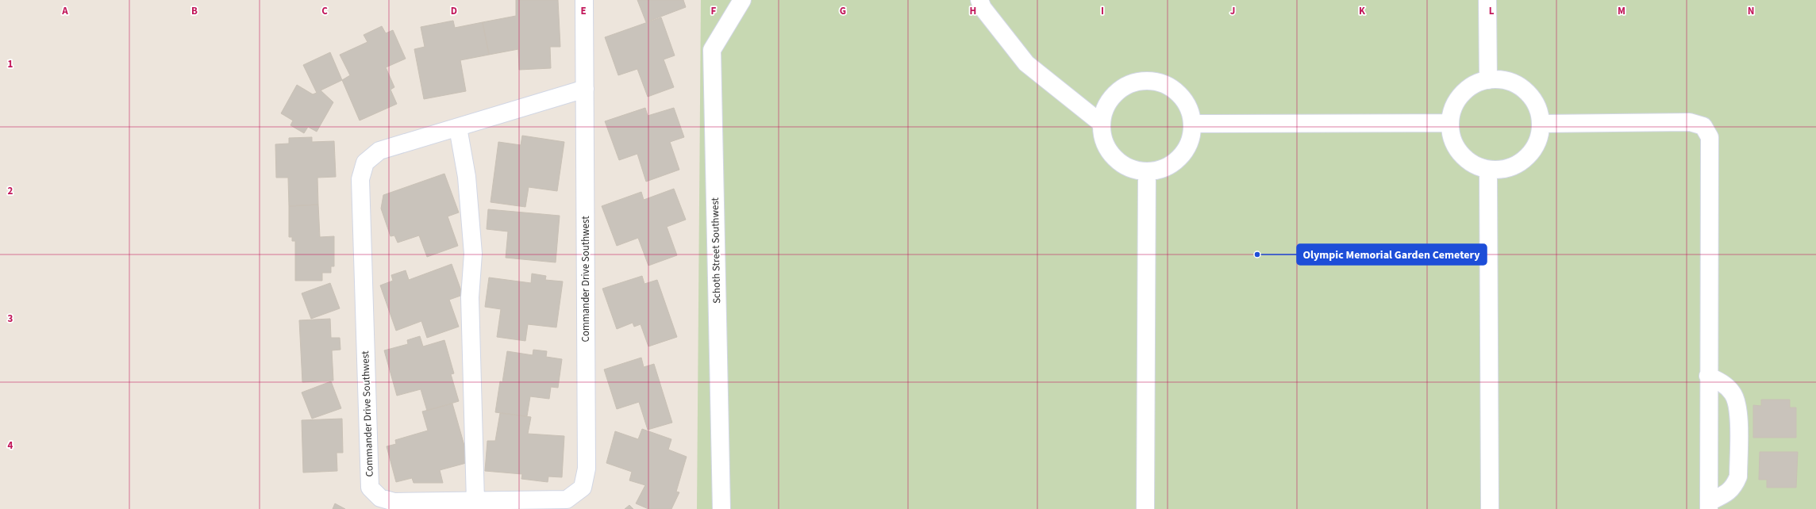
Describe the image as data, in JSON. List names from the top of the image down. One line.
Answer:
{"streets":{"street":["Schoth Street Southwest","Commander Drive Southwest"]},"places":["Olympic Memorial Garden Cemetery"],"grid":{"columns":["A","B","C","D","E","F","G","H","I","J","K","L","M","N"],"rows":["1","2","3","4"]}}
